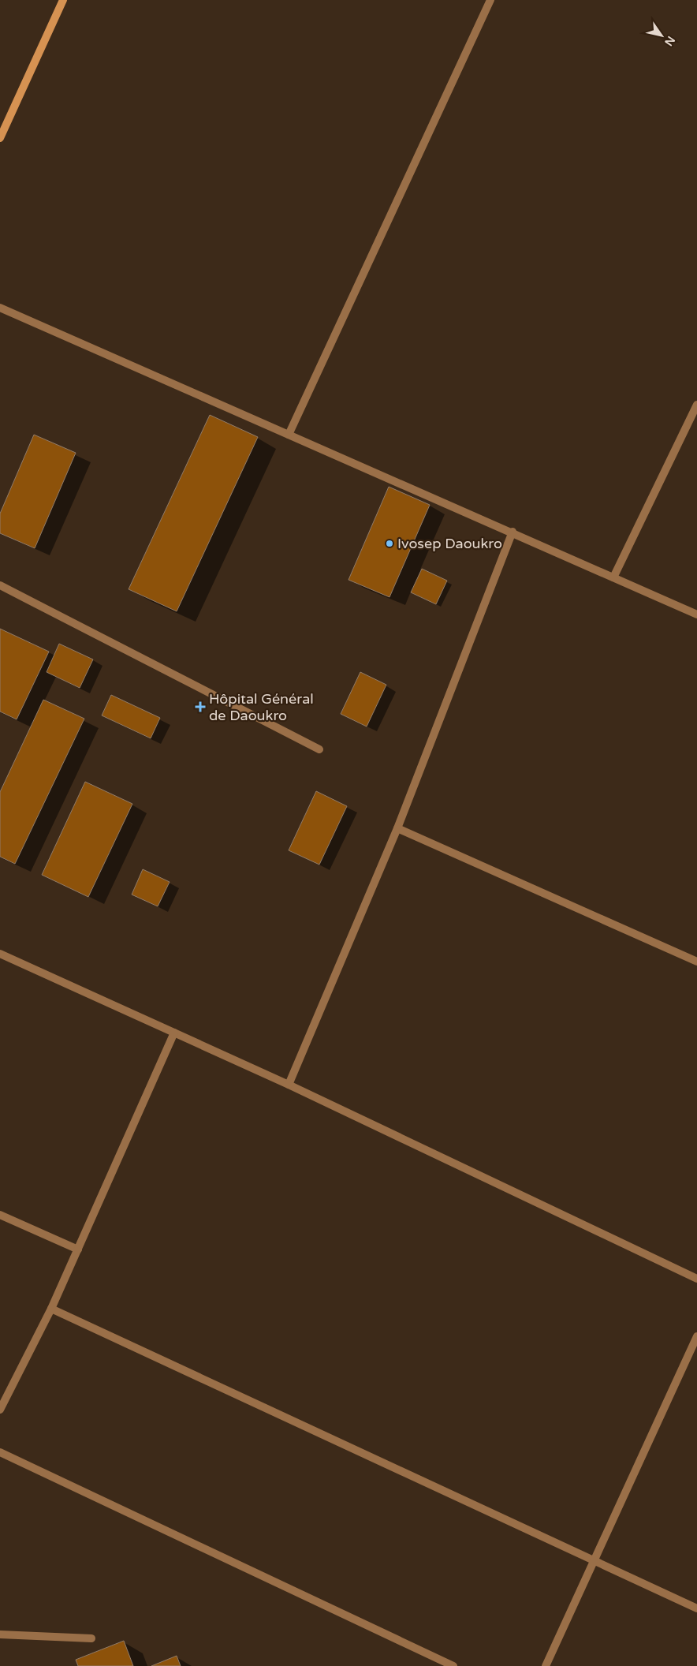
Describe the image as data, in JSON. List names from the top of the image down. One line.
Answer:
{"places":{"other":["Ivosep Daoukro"],"health":["Hôpital Général de Daoukro"]},"north":"bottom right"}
